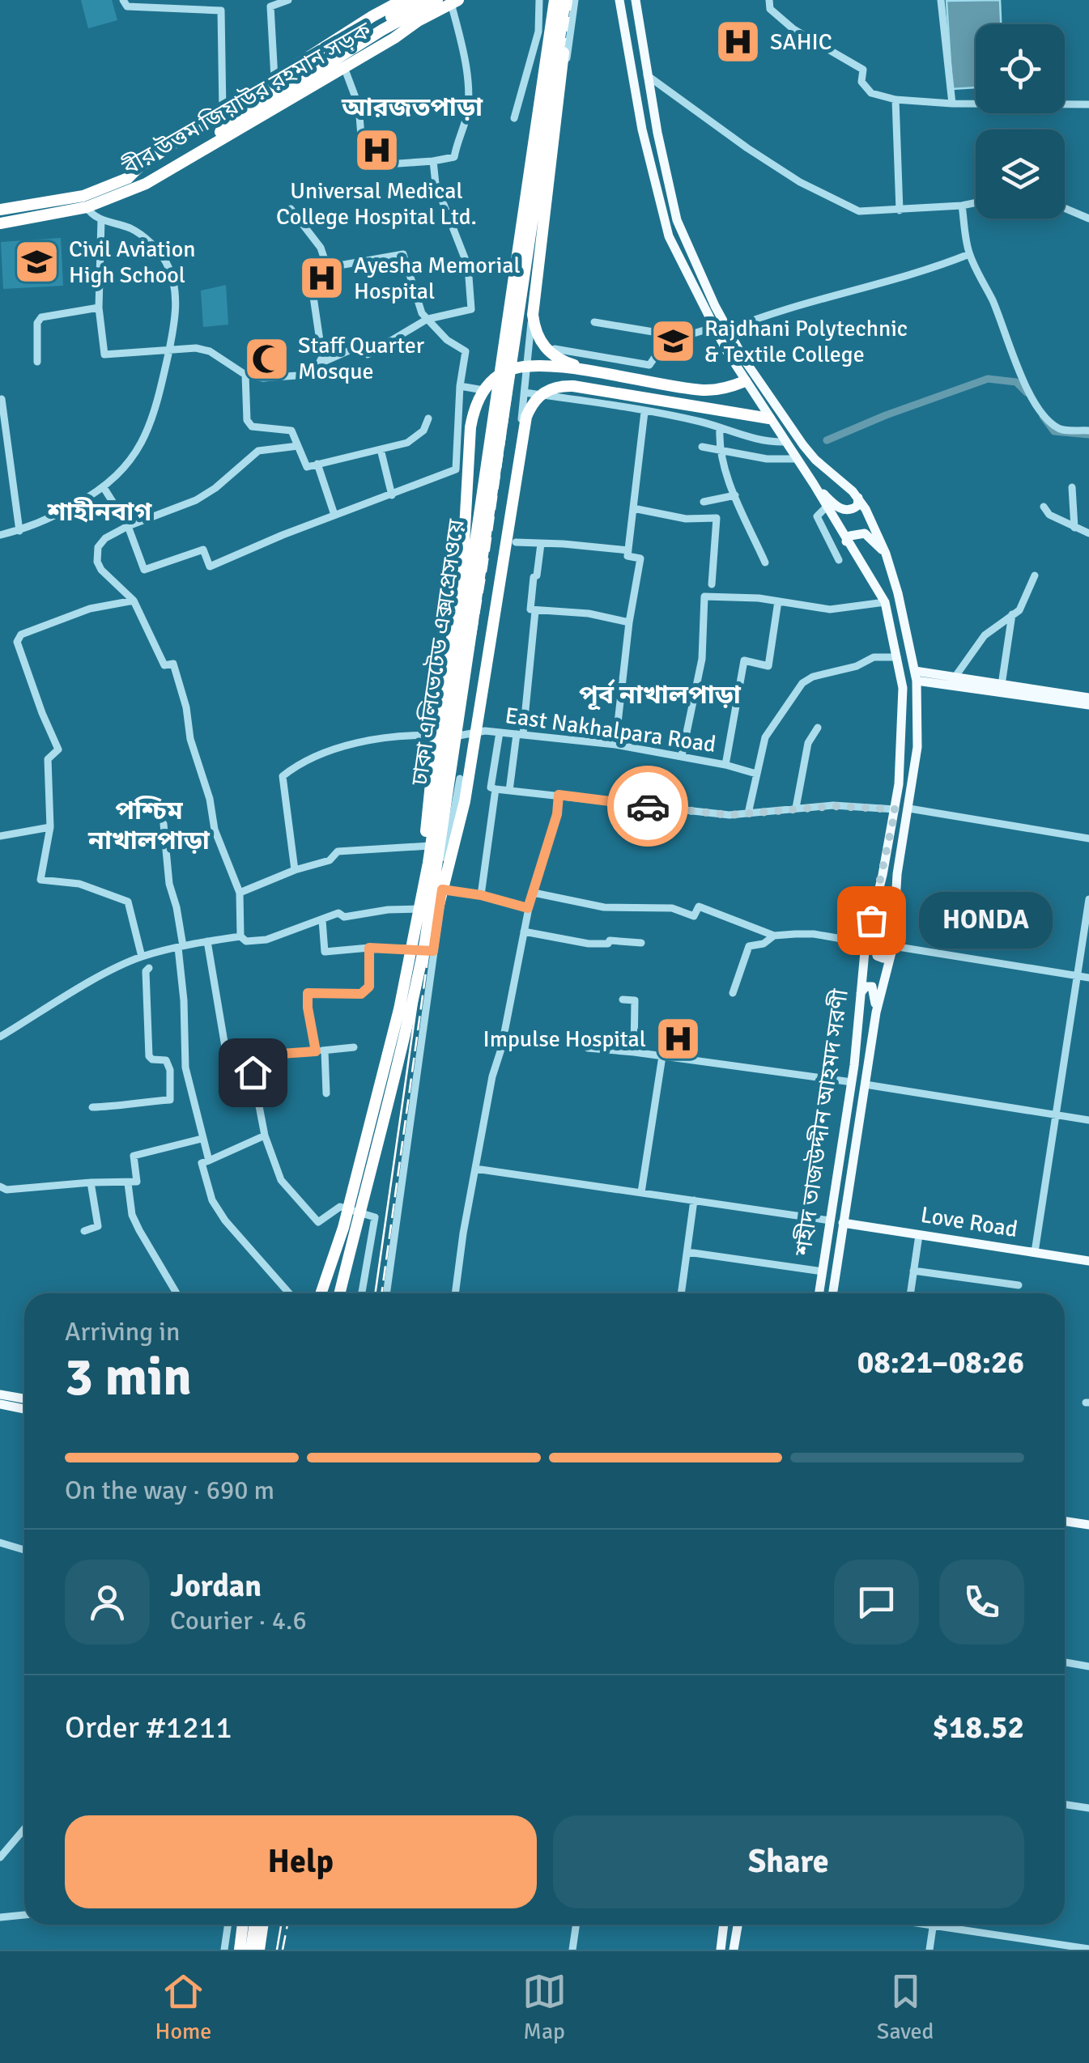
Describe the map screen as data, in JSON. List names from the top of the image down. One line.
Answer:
{"streets":{"highway":["বীর উত্তম জিয়াউর রহমান সড়ক","ঢাকা এলিভেটেড এক্সপ্রেসওয়ে"],"main road":["শহীদ তাজউদ্দীন আহমদ সরণী","Love Road"],"street":["East Nakhalpara Road"]},"districts":["আরজতপাড়া","শাহীনবাগ","পূর্ব নাখালপাড়া","পশ্চিম নাখালপাড়া"],"places":{"hospital":["SAHIC","Universal Medical College Hospital Ltd.","Ayesha Memorial Hospital","Impulse Hospital"],"school or university":["Civil Aviation High School","Rajdhani Polytechnic & Textile College"],"mosque":["Staff Quarter Mosque"],"other":["HONDA"]},"page":{"bubble":"HONDA","heading":["3 min","Arriving in","08:21–08:26"],"panel":["Jordan","Courier · 4.6","Order #1211","$18.52"],"bar":"On the way · 690 m","buttons":["Help","Share"],"tabs":["Home","Map","Saved"]}}
